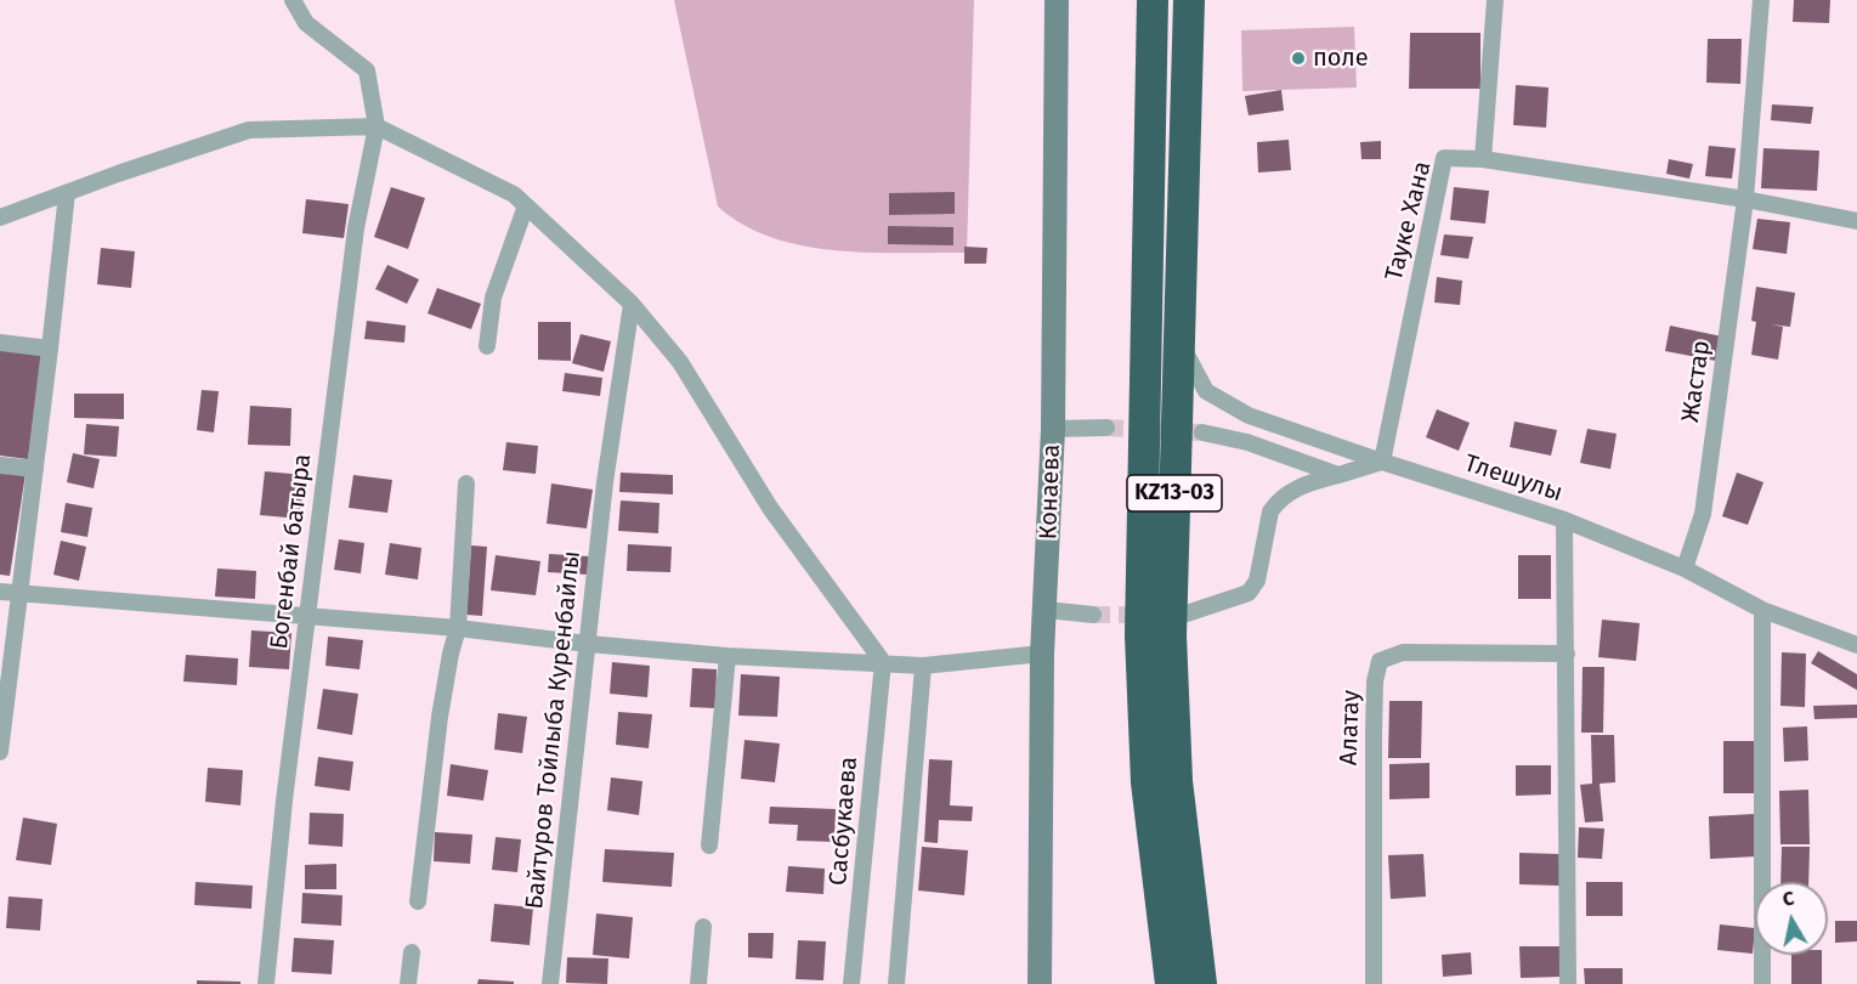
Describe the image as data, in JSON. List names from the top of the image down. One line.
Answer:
{"streets":{"highway":["KZ13-03"],"main road":["Конаева"],"street":["Тауке Хана","Жастар","Тлешулы","Богенбай батыра","Алатау","Байтуров Тойлыба Куренбайлы","Сасбукаева"]},"crossings":[["Тауке Хана","Жастар"],["Тауке Хана","Тлешулы"],["Жастар","Тлешулы"],["Тлешулы","KZ13-03"]],"places":["поле"],"north":"top"}
